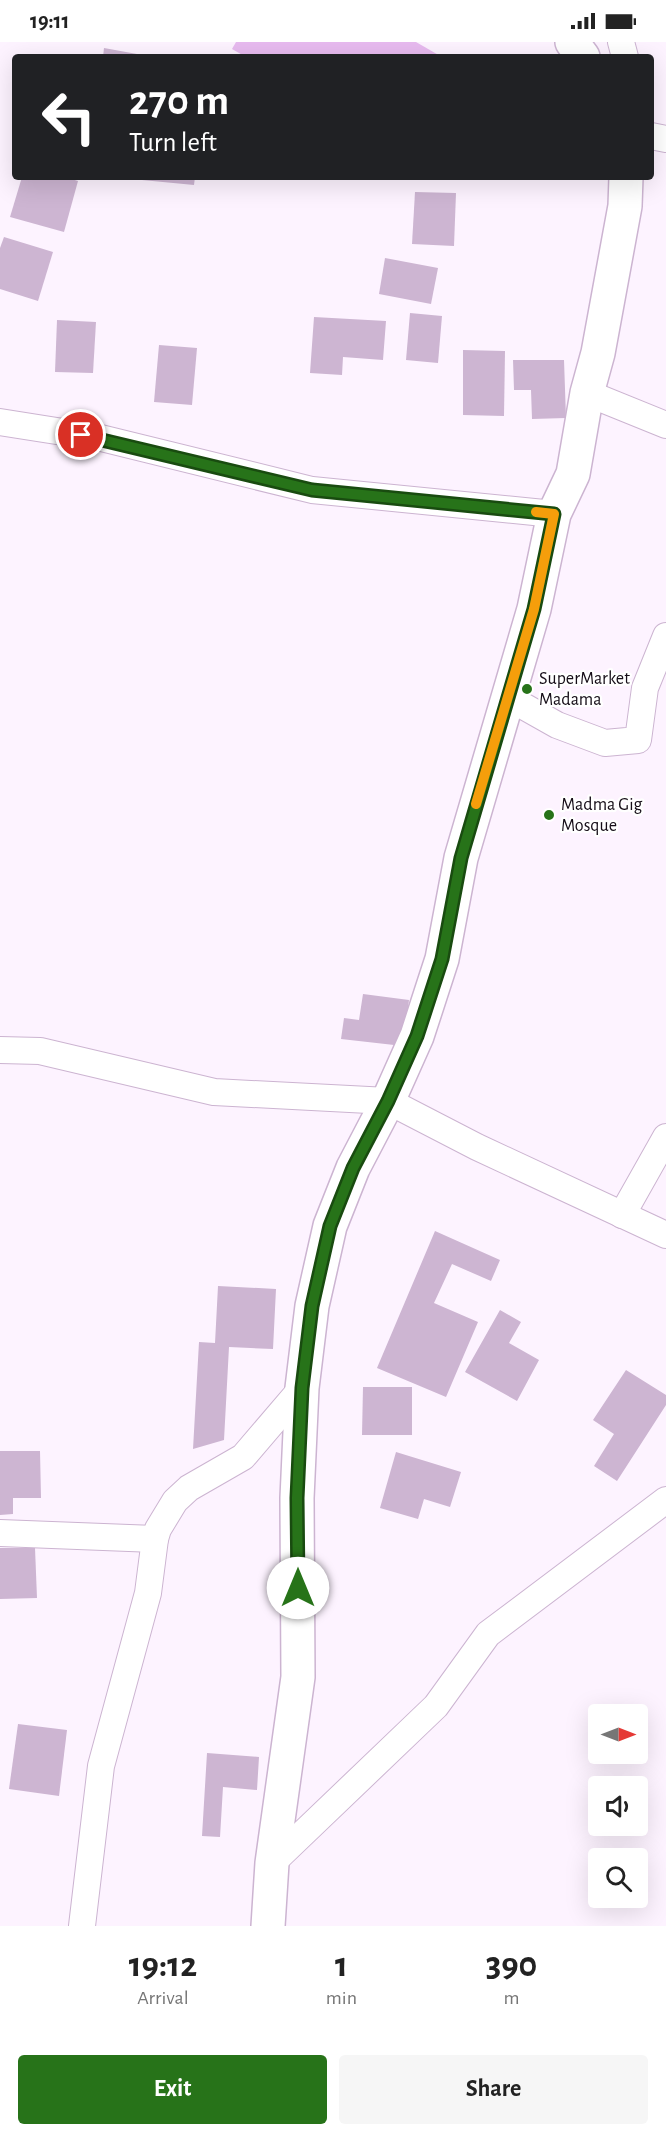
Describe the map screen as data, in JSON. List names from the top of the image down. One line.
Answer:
{"places":["SuperMarket Madama","Madma Gig Mosque"],"north":"right","page":{"status":"19:11","turn":["270 m","Turn left"],"eta":["19:12","Arrival","1","min","390","m"],"buttons":["Exit","Share"]}}
